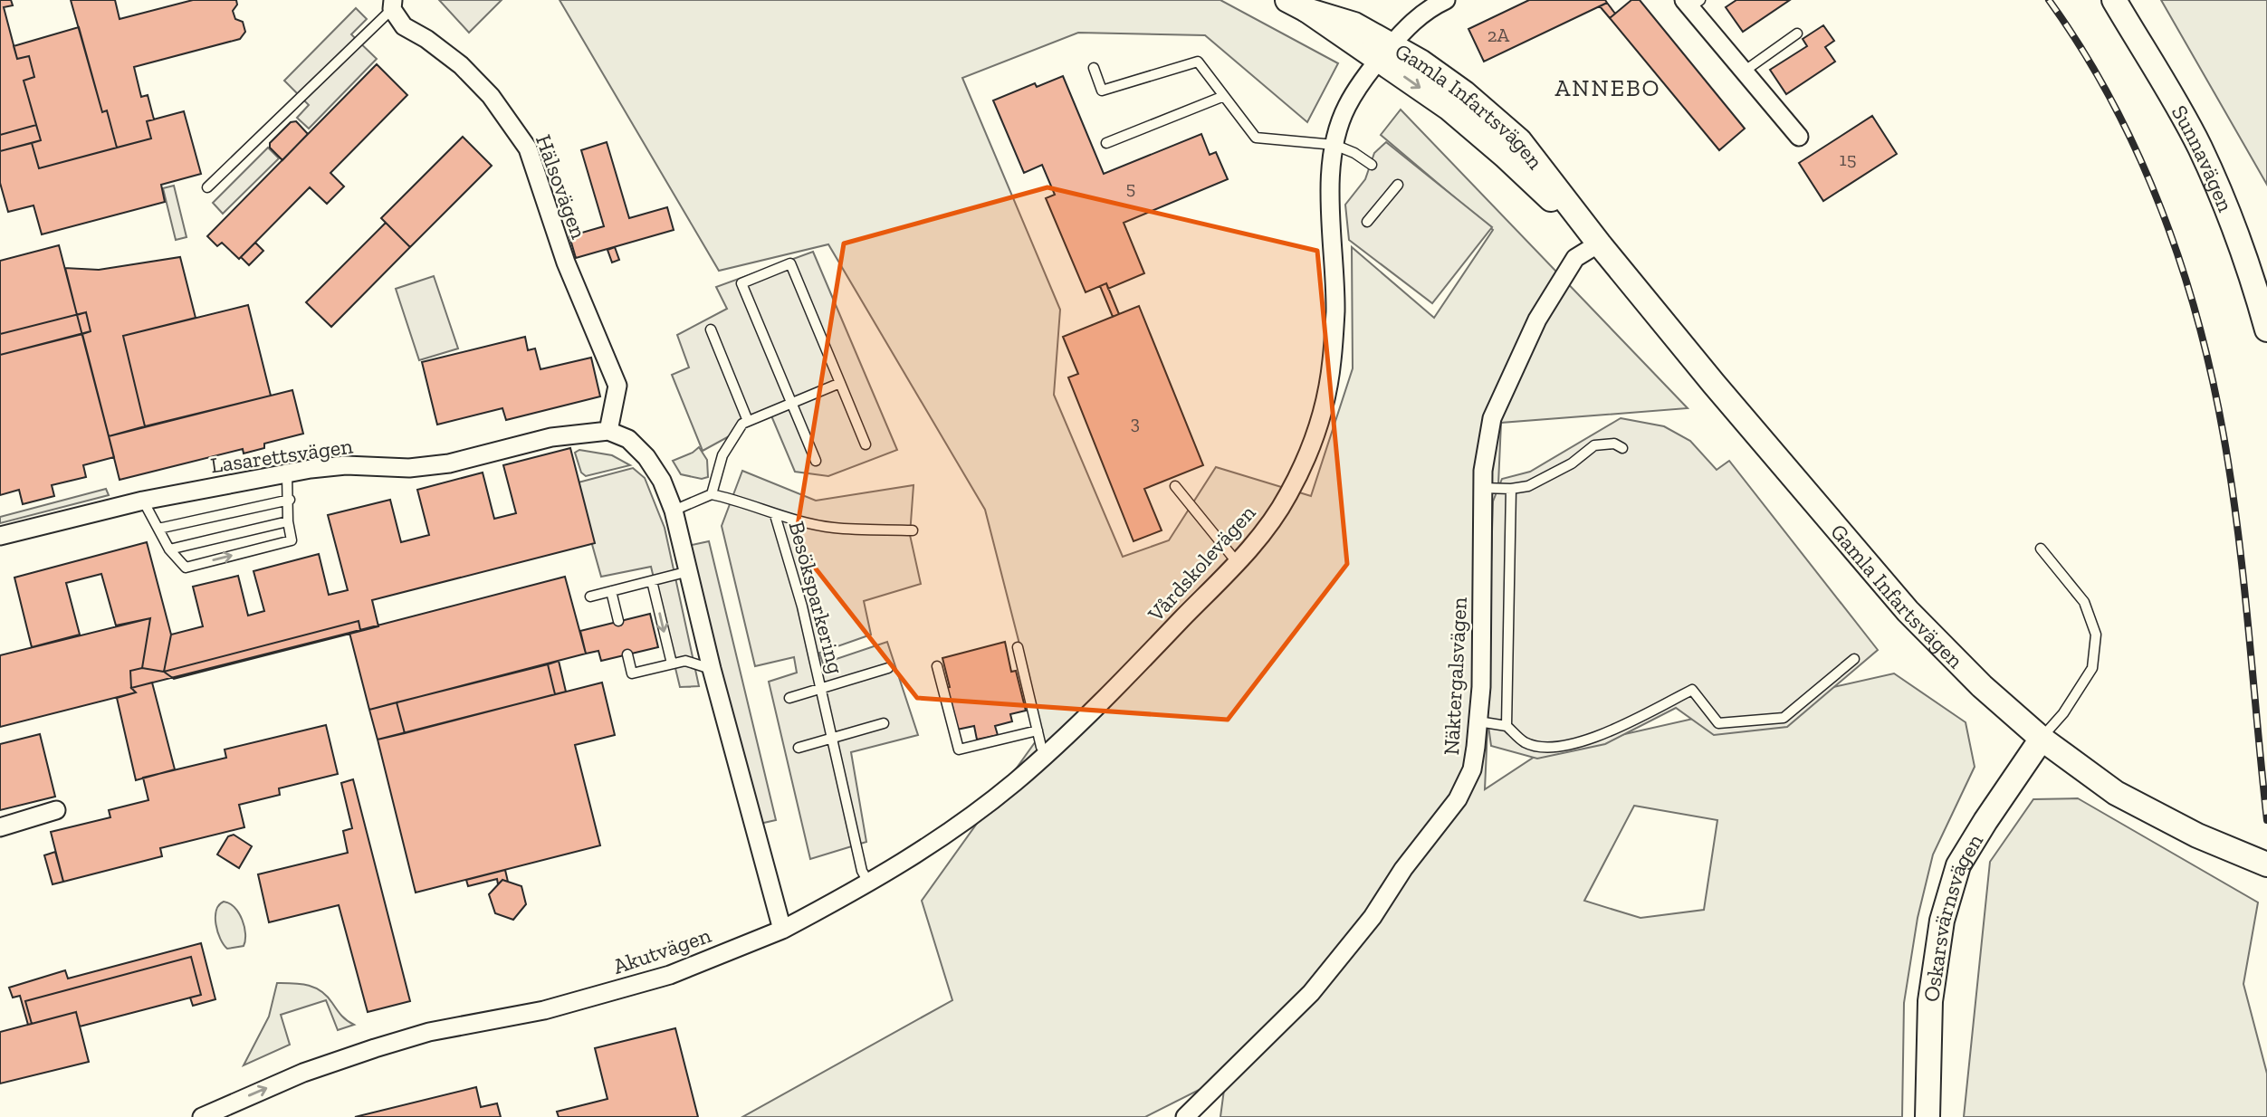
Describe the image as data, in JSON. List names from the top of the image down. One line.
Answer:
{"streets":{"street":["Gamla Infartsvägen","Sunnavägen","Hälsovägen","Lasarettsvägen","Vårdskolevägen","Näktergalsvägen","Oskarsvärnsvägen","Akutvägen"],"lane":["Besöksparkering"]},"crossings":[["Gamla Infartsvägen","Vårdskolevägen"],["Gamla Infartsvägen","Näktergalsvägen"],["Gamla Infartsvägen","Oskarsvärnsvägen"],["Hälsovägen","Lasarettsvägen"],["Vårdskolevägen","Besöksparkering"],["Vårdskolevägen","Akutvägen"]],"one_way":["Akutvägen"],"districts":["ANNEBO"],"house_numbers":["2A","15","5","3"]}
